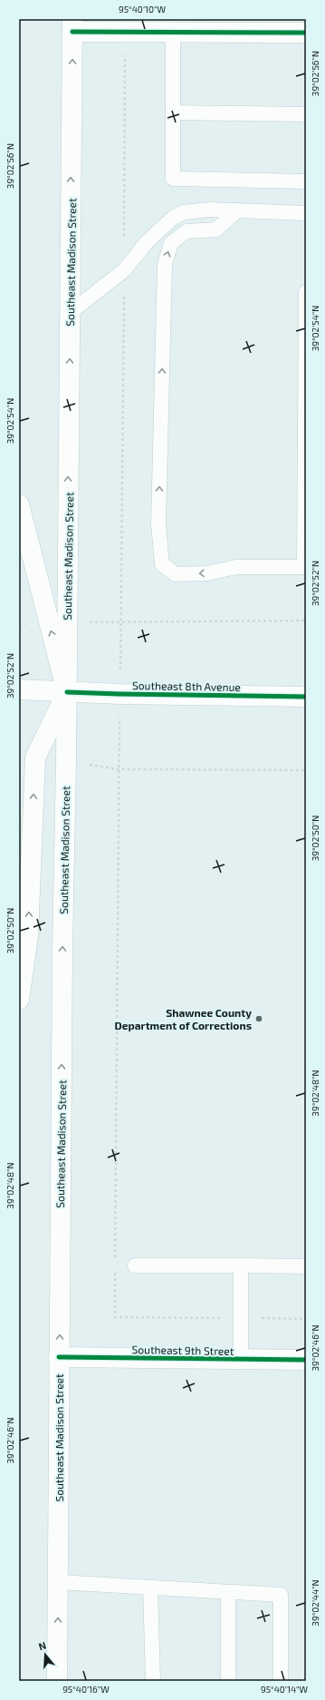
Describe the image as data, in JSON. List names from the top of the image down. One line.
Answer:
{"streets":{"main road":["Southeast Madison Street","Southeast 8th Avenue","Southeast 9th Street"]},"crossings":[["Southeast Madison Street","Southeast 8th Avenue"],["Southeast Madison Street","Southeast 9th Street"]],"places":["Shawnee County Department of Corrections"],"north":"top","coordinates":["95°40'10\"W","39°02'56\"N","39°02'54\"N","39°02'52\"N","39°02'50\"N","39°02'48\"N","39°02'46\"N","39°02'44\"N","95°40'16\"W","95°40'14\"W"]}
